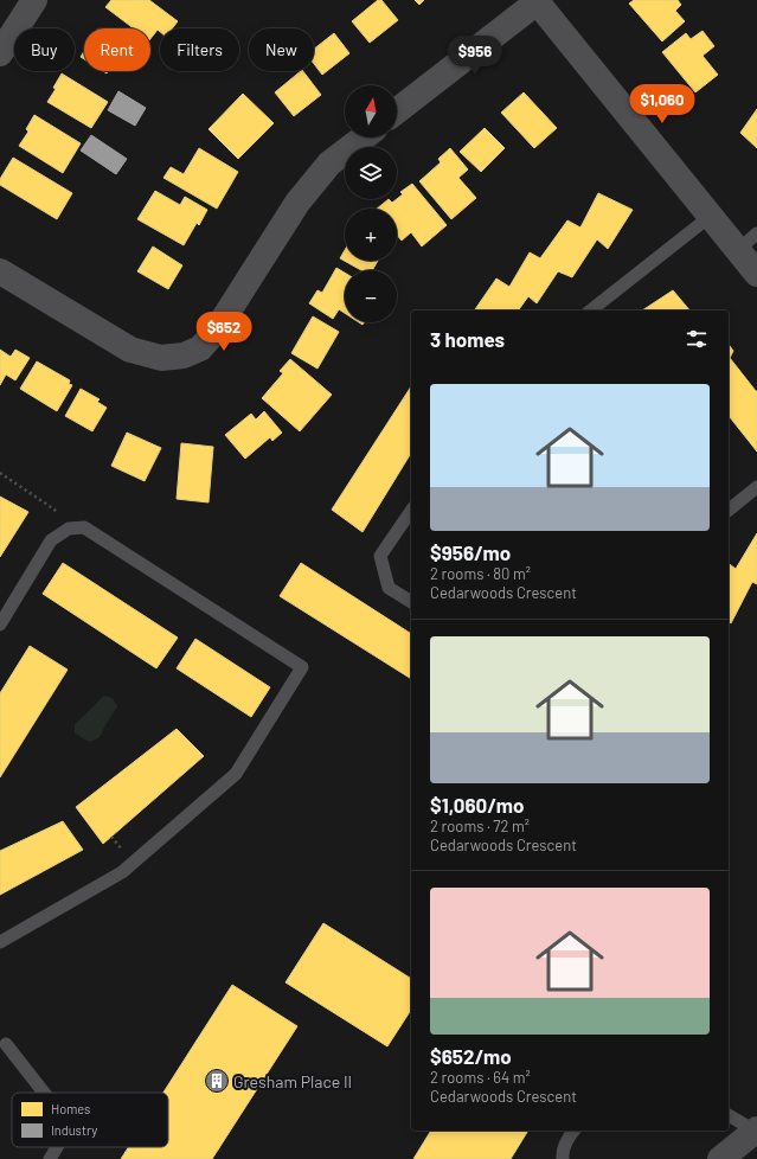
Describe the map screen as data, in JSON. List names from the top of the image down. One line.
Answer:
{"places":{"building":["Gresham Place II"]},"legend":["Homes","Industry"],"north":"top","page":{"chip":["Buy","Rent","Filters","New"],"price":["$956","$1,060","$652"],"map_buttons":["+","−"],"heading":"3 homes","list":[{"name":"$956/mo","note":"2 rooms · 80 m² · Cedarwoods Crescent"},{"name":"$1,060/mo","note":"2 rooms · 72 m² · Cedarwoods Crescent"},{"name":"$652/mo","note":"2 rooms · 64 m² · Cedarwoods Crescent"}]}}
